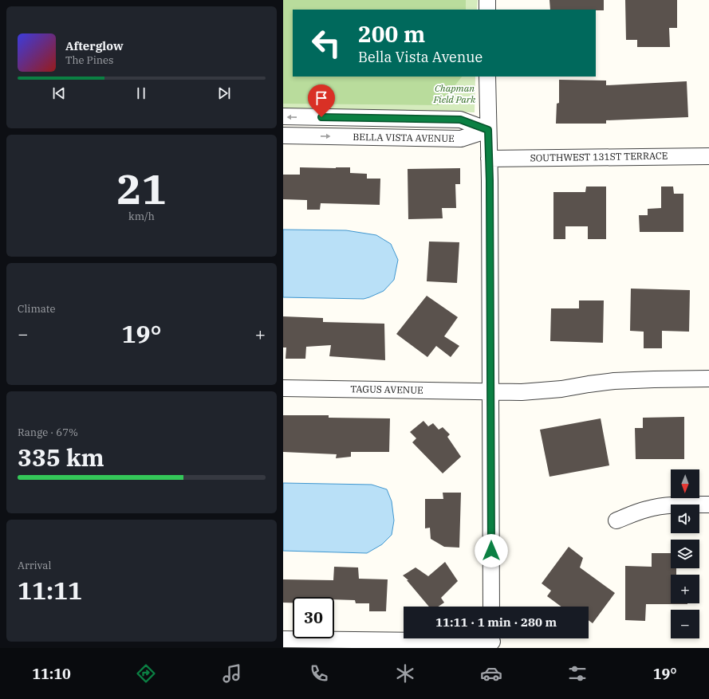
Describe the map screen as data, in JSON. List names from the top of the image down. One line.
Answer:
{"streets":{"street":["BELLA VISTA AVENUE","SOUTHWEST 131ST TERRACE","TAGUS AVENUE"]},"parks":["Chapman Field Park"],"north":"bottom","page":{"turn":["200 m","Bella Vista Avenue"],"song":["Afterglow","The Pines"],"tile":[["21","km/h"],"Climate",["Range · 67%","335 km"],["Arrival","11:11"]],"heat":["−","19°","+"],"map_buttons":["+","−"],"limit":"30","trip":"11:11 · 1 min · 280 m","tabs":["11:10","19°"]}}
